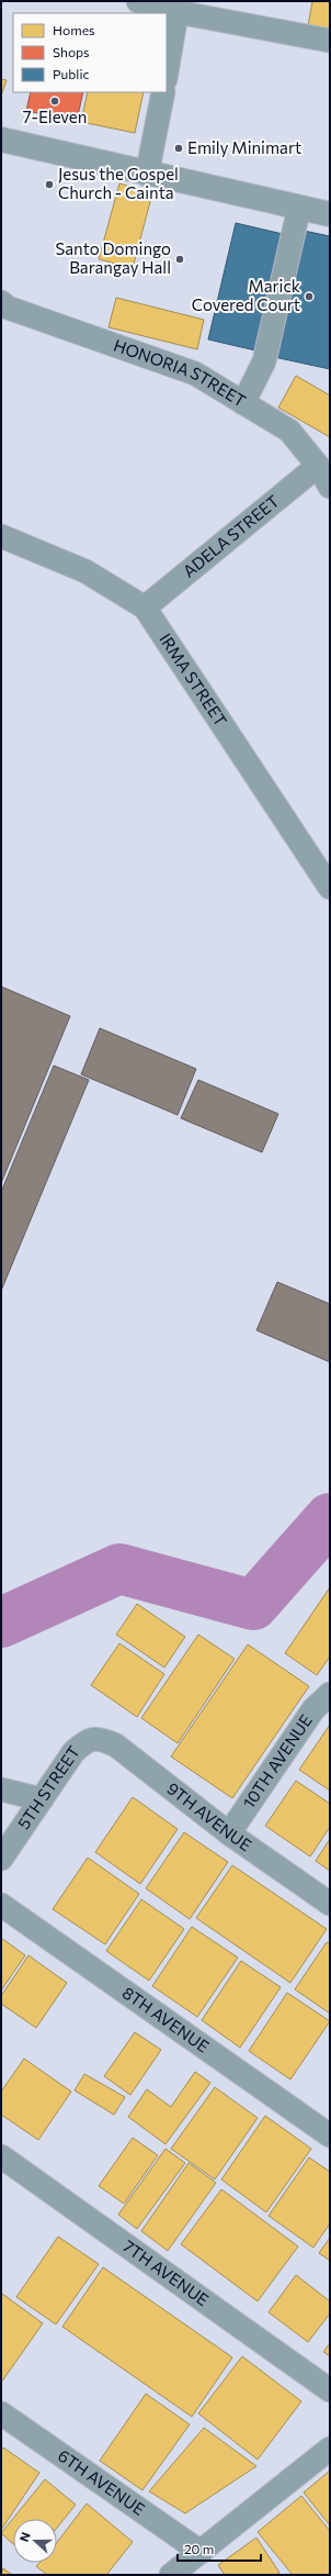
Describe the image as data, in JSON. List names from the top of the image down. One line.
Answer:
{"streets":{"street":["HONORIA STREET","ADELA STREET","IRMA STREET","10TH AVENUE","5TH STREET","9TH AVENUE","8TH AVENUE","7TH AVENUE","6TH AVENUE"]},"crossings":[["HONORIA STREET","ADELA STREET"],["ADELA STREET","IRMA STREET"],["10TH AVENUE","9TH AVENUE"],["5TH STREET","9TH AVENUE"]],"places":["7-Eleven","Emily Minimart","Jesus the Gospel Church - Cainta","Santo Domingo Barangay Hall","Marick Covered Court"],"legend":["Homes","Shops","Public"],"scale_bar":"20 m","north":"left"}
